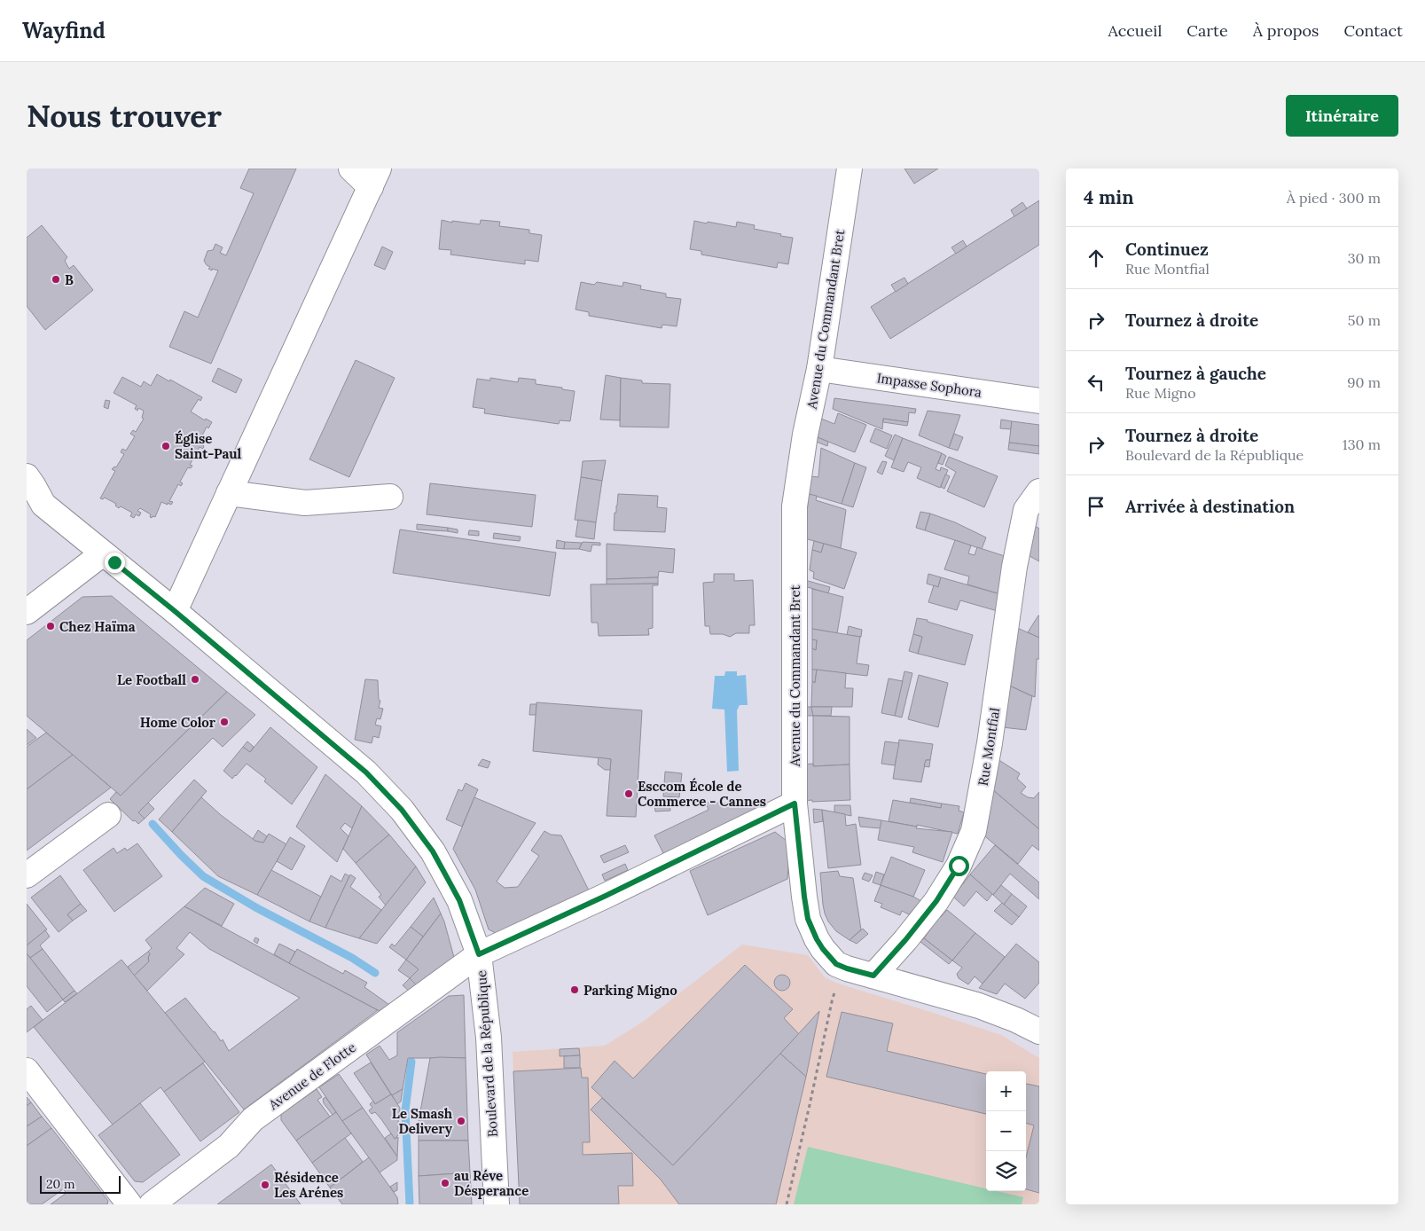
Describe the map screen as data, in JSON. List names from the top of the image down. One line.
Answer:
{"streets":{"street":["Avenue du Commandant Bret","Impasse Sophora","Rue Montfial","Boulevard de la République","Avenue de Flotte"]},"crossings":[["Avenue du Commandant Bret","Impasse Sophora"],["Avenue du Commandant Bret","Rue Montfial"],["Avenue du Commandant Bret","Avenue de Flotte"],["Boulevard de la République","Avenue de Flotte"]],"places":["B","Église Saint-Paul","Chez Haïma","Le Football","Home Color","Esccom École de Commerce - Cannes","Parking Migno","Le Smash Delivery","au Réve Désperance","Résidence Les Arénes"],"scale_bar":"20 m","page":{"header":"Wayfind","nav":["Accueil","Carte","À propos","Contact"],"buttons":"Itinéraire","title":"Nous trouver","heading":["4 min","À pied · 300 m"],"list":[["Continuez","Rue Montfial","30 m"],["Tournez à droite","50 m"],["Tournez à gauche","Rue Migno","90 m"],["Tournez à droite","Boulevard de la République","130 m"],"Arrivée à destination"],"map_buttons":["+","−"],"scale":"20 m"}}
